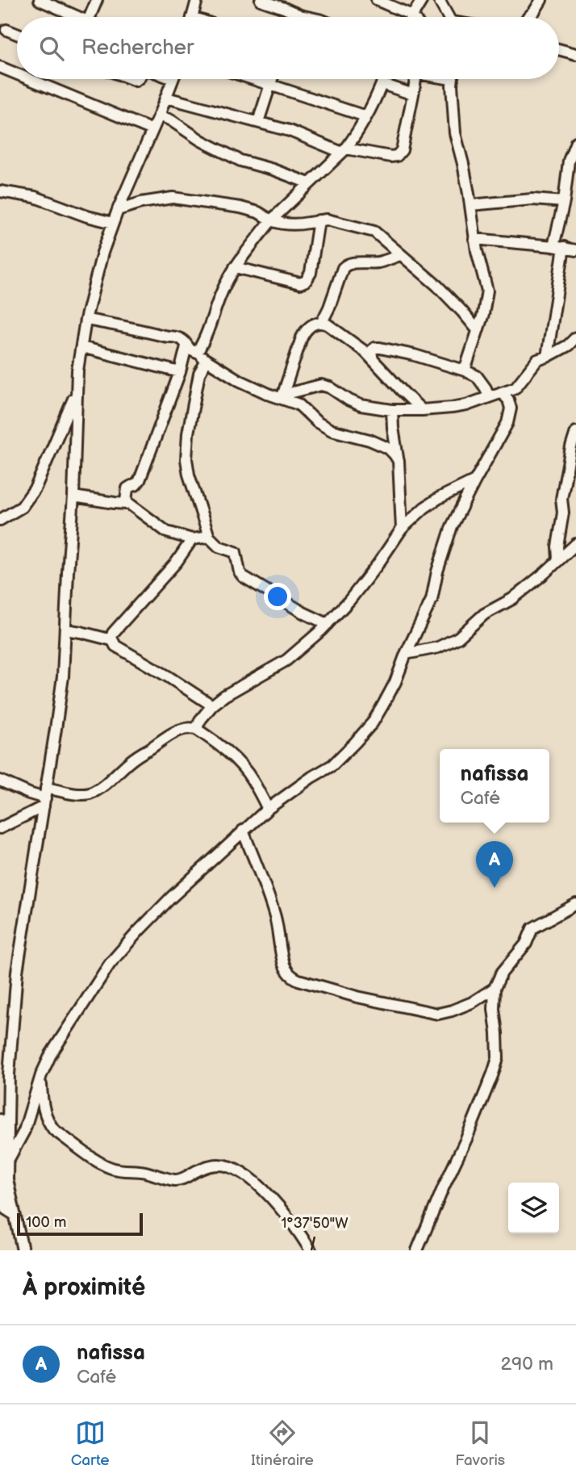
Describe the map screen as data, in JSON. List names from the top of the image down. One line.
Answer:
{"scale_bar":"100 m","page":{"search":"Rechercher","popup":["nafissa","Café"],"pins":"A","scale":"100 m","heading":"À proximité","list":[{"mark":"A","name":"nafissa","note":"Café","value":"290 m"}],"nav":["Carte","Itinéraire","Favoris"]},"coordinates":["1°37'50\"W"]}
